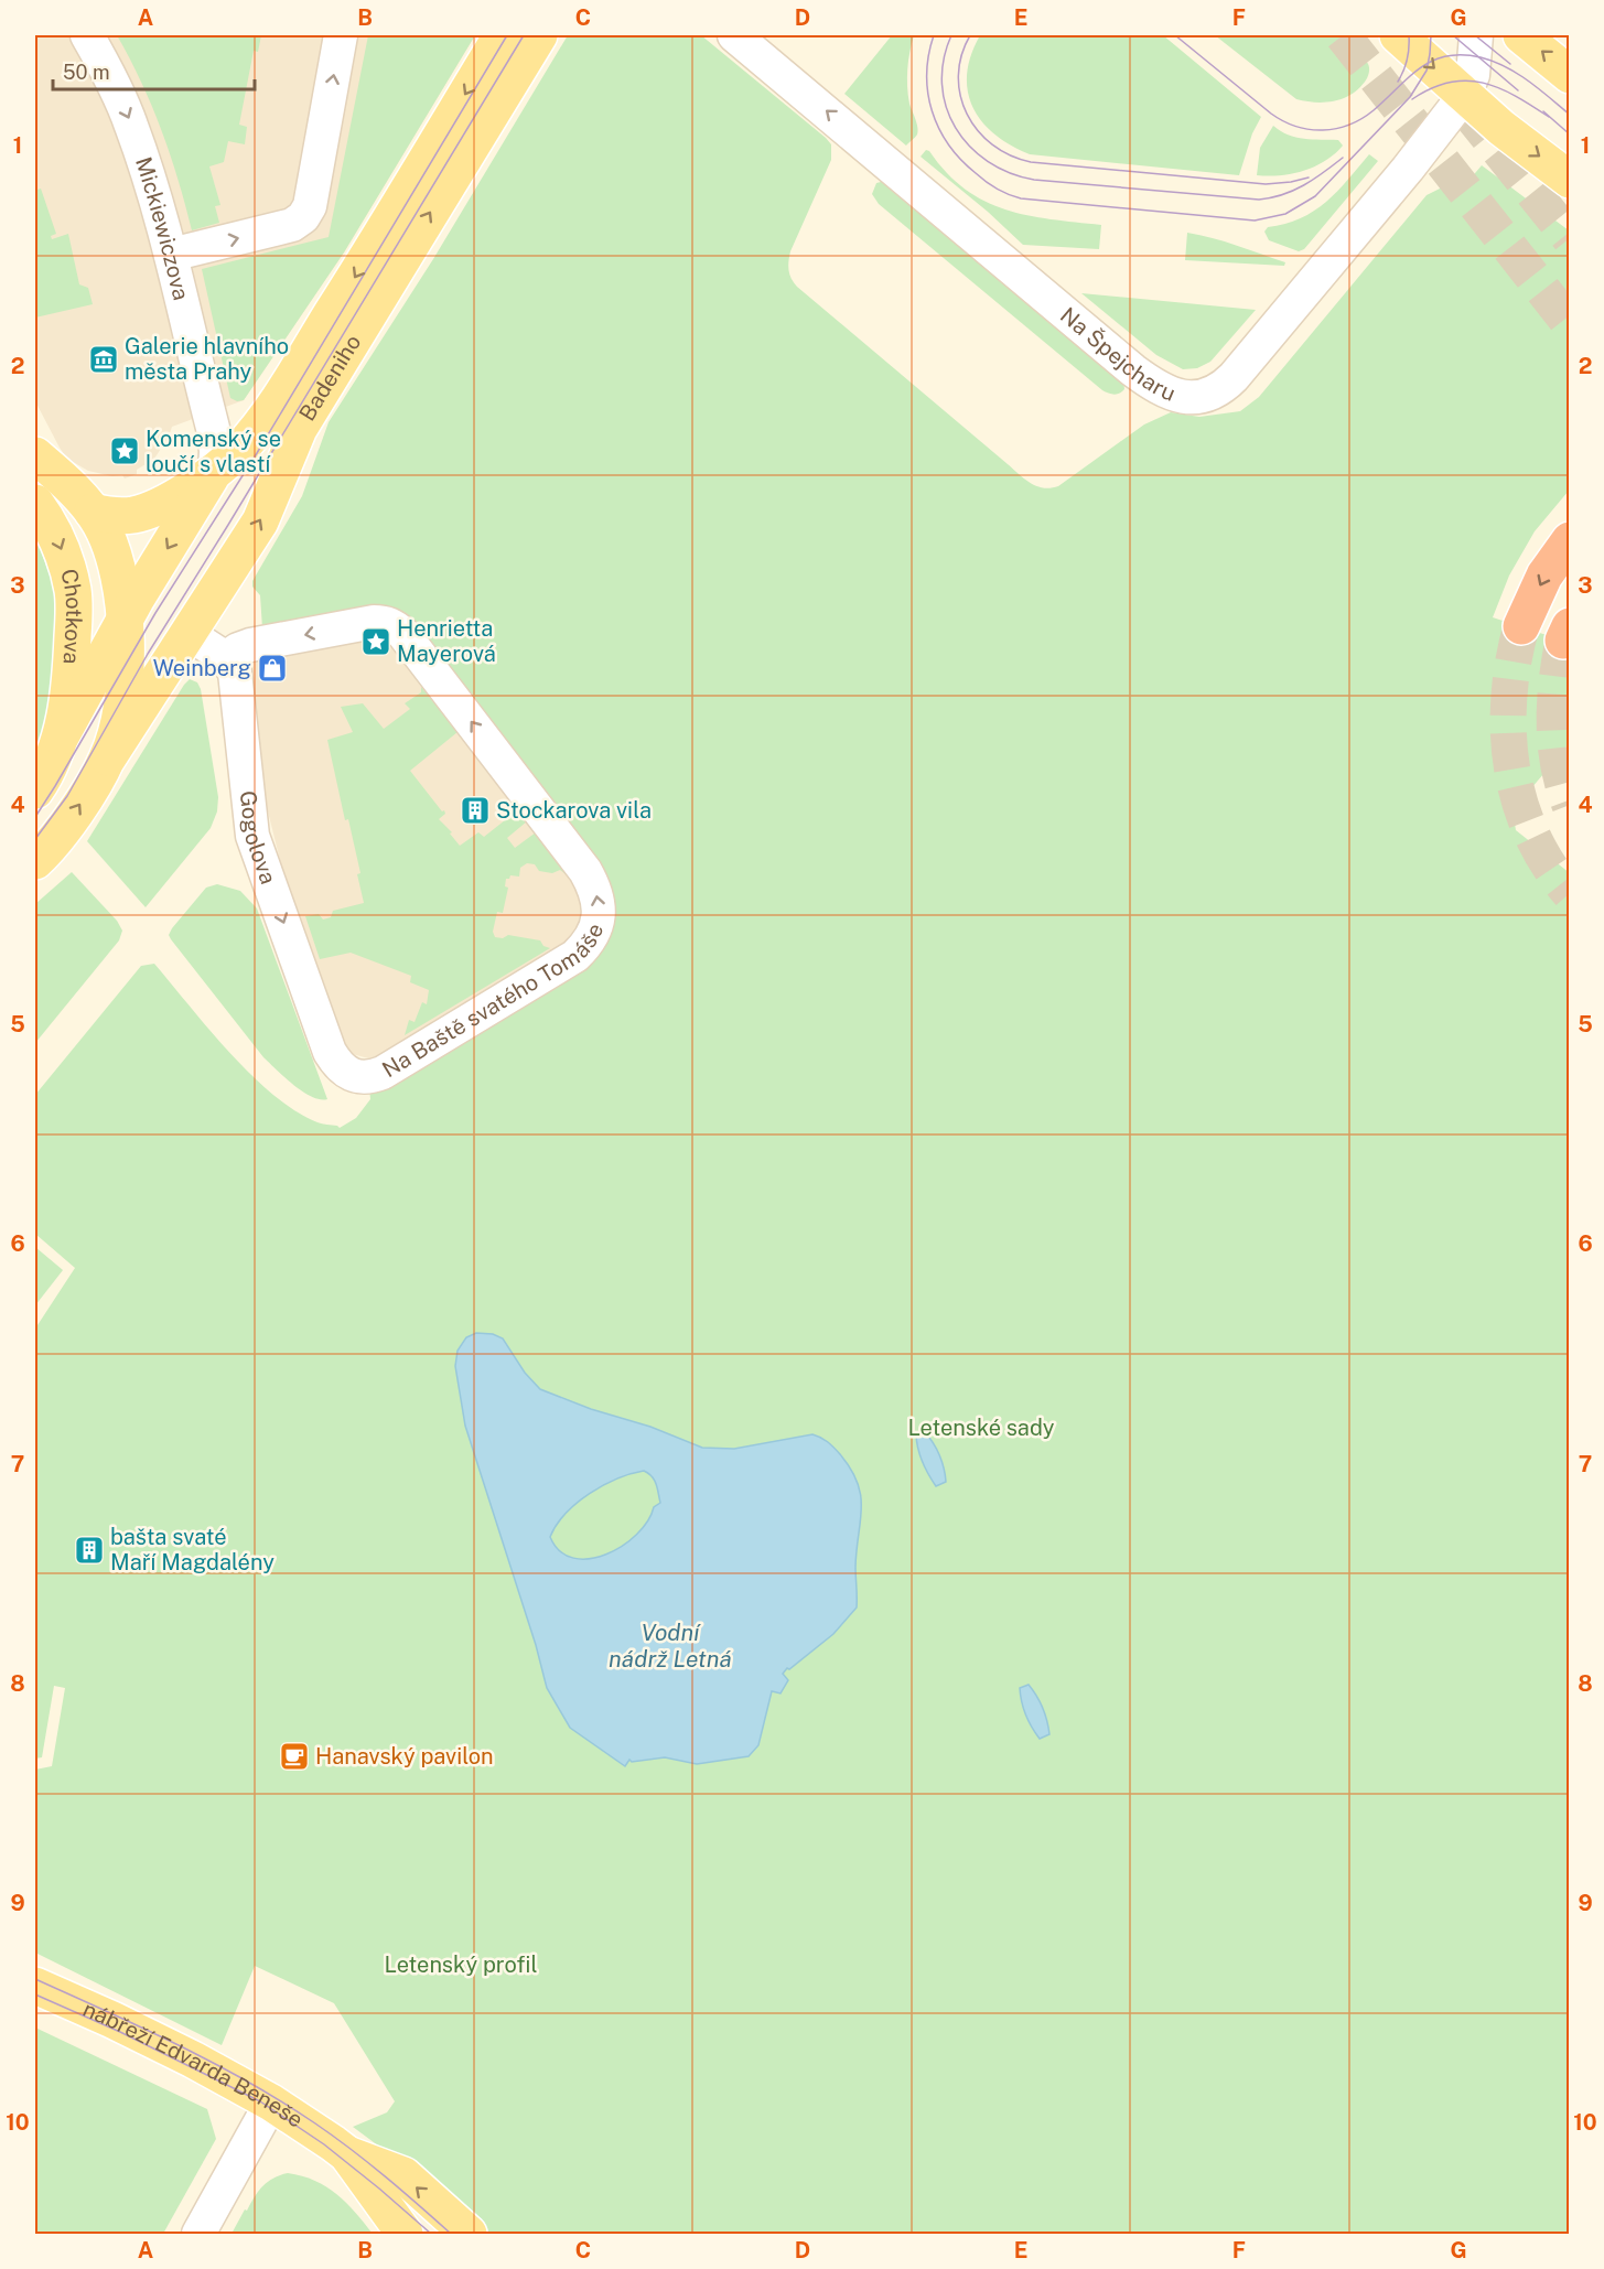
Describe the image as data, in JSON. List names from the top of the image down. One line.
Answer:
{"streets":{"main road":["Badeniho","Chotkova","nábřeží Edvarda Beneše"],"street":["Mickiewiczova","Na Špejcharu","Gogolova","Na Baště svatého Tomáše"]},"crossings":[["Mickiewiczova","Badeniho"],["Badeniho","Chotkova"],["Gogolova","Na Baště svatého Tomáše"]],"one_way":["Mickiewiczova","Gogolova"],"water":["Vodní nádrž Letná"],"parks":["Letenské sady","Letenský profil"],"places":{"museum":["Galerie hlavního města Prahy"],"place":["Komenský se loučí s vlastí","Henrietta Mayerová"],"shop":["Weinberg"],"building":["Stockarova vila","bašta svaté Maří Magdalény"],"cafe":["Hanavský pavilon"]},"scale_bar":"50 m","grid":{"columns":["A","B","C","D","E","F","G"],"rows":["1","2","3","4","5","6","7","8","9","10"]}}
